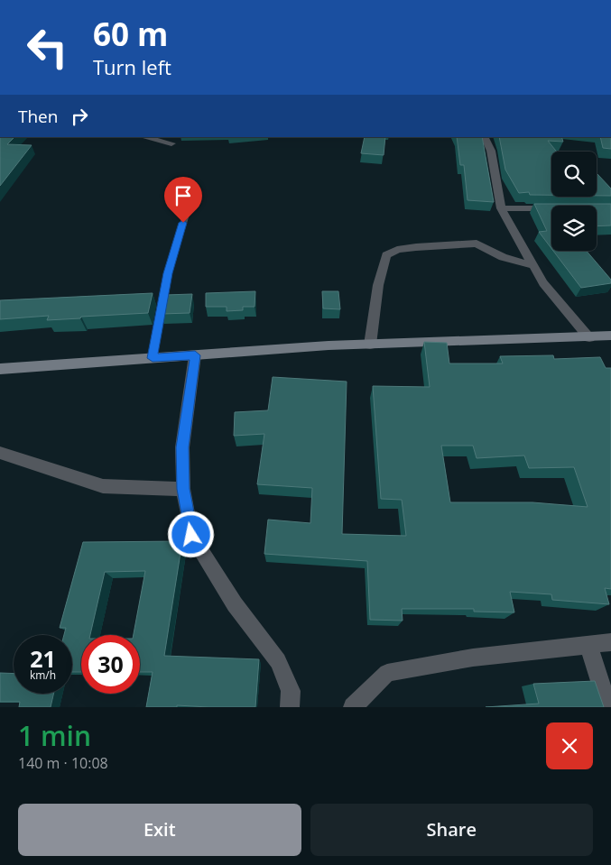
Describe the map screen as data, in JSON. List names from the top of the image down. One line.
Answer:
{"page":{"turn":["60 m","Turn left"],"then":"Then","speed":"21 km/h","limit":"30","heading":["1 min","140 m · 10:08"],"buttons":["Exit","Share"]}}
